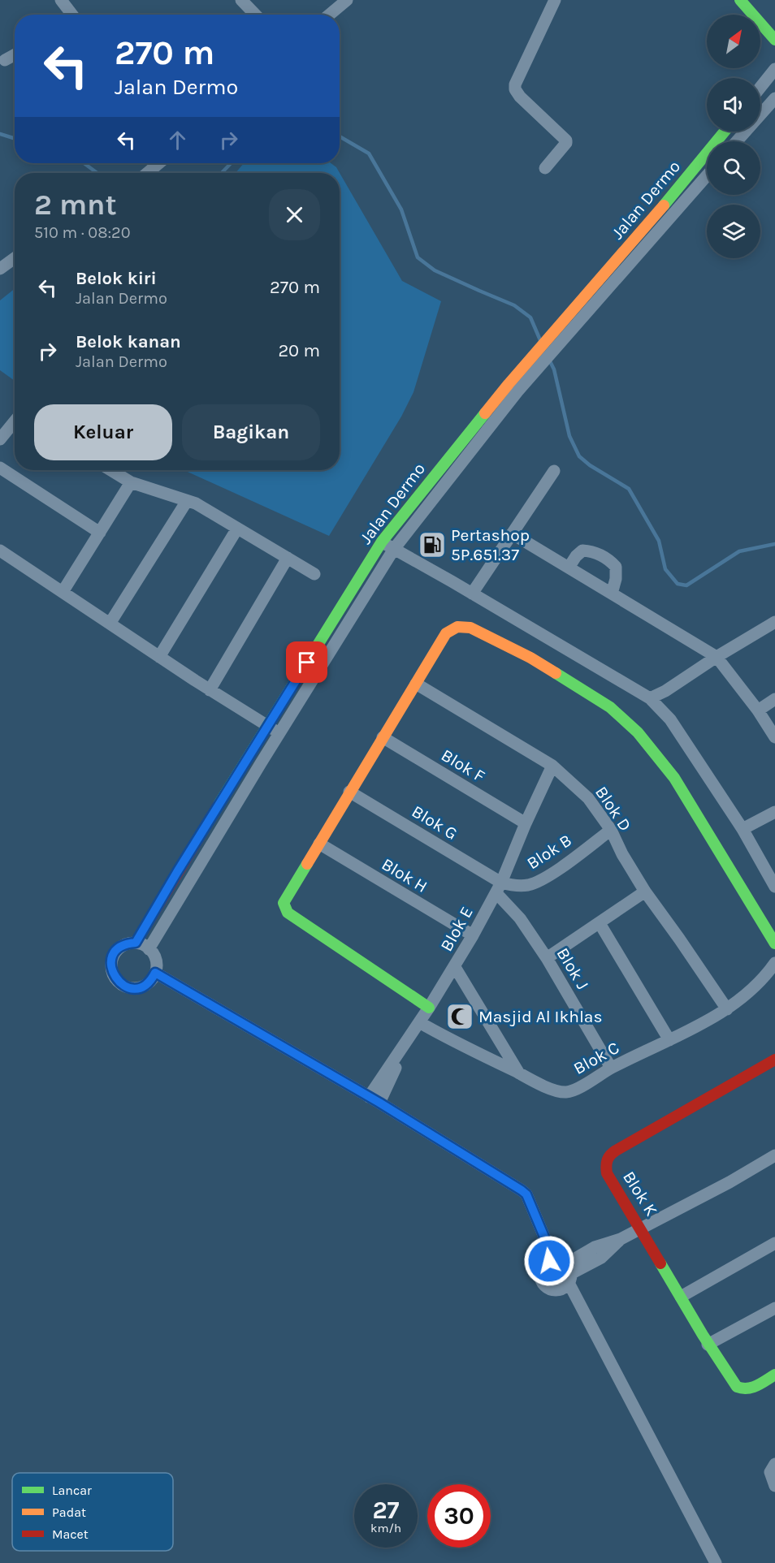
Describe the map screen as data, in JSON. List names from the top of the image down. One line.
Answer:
{"streets":{"street":["Jalan Dermo","Blok F","Blok D","Blok G","Blok B","Blok H","Blok E","Blok J","Blok C","Blok K"]},"crossings":[["Blok F","Blok E"],["Blok D","Blok B"],["Blok D","Blok E"],["Blok D","Blok C"],["Blok G","Blok B"],["Blok G","Blok E"],["Blok G","Blok J"],["Blok B","Blok E"],["Blok B","Blok J"],["Blok H","Blok E"],["Blok E","Blok J"],["Blok E","Blok C"],["Blok J","Blok C"]],"places":{"fuel station":["Pertashop 5P.651.37"],"mosque":["Masjid Al Ikhlas"]},"legend":["Lancar","Padat","Macet"],"north":"top right","page":{"turn":["270 m","Jalan Dermo"],"heading":["2 mnt","510 m · 08:20"],"list":[{"name":"Belok kiri","note":"Jalan Dermo","value":"270 m"},{"name":"Belok kanan","note":"Jalan Dermo","value":"20 m"}],"buttons":["Keluar","Bagikan"],"speed":"27 km/h","limit":"30"}}
